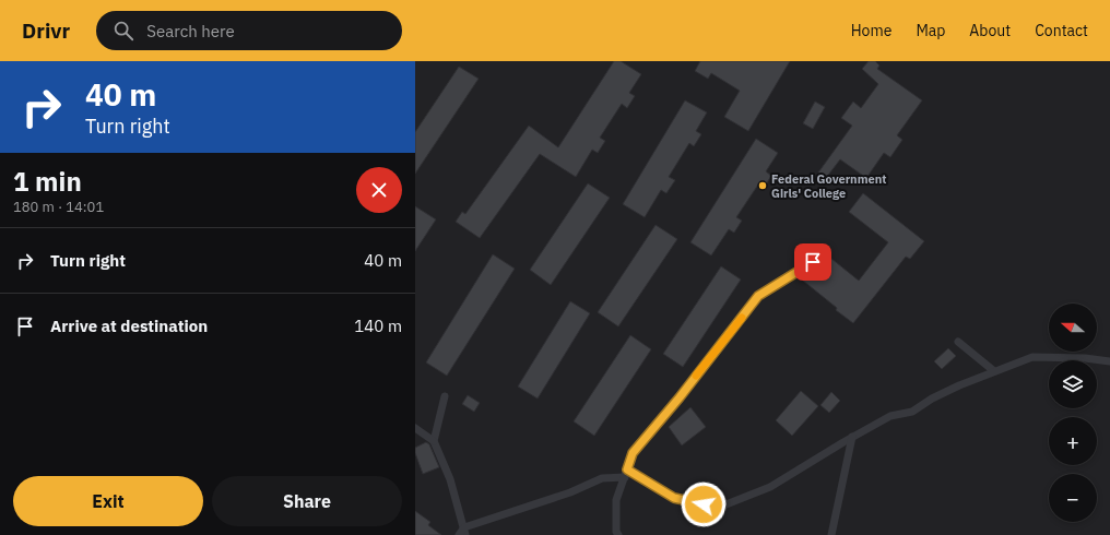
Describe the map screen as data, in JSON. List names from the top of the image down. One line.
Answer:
{"places":["Federal Government Girls' College"],"north":"left","page":{"header":"Drivr","search":"Search here","nav":["Home","Map","About","Contact"],"turn":["40 m","Turn right"],"heading":["1 min","180 m · 14:01"],"list":[{"name":"Turn right","value":"40 m"},{"name":"Arrive at destination","value":"140 m"}],"map_buttons":["+","−"],"buttons":["Exit","Share"]}}
